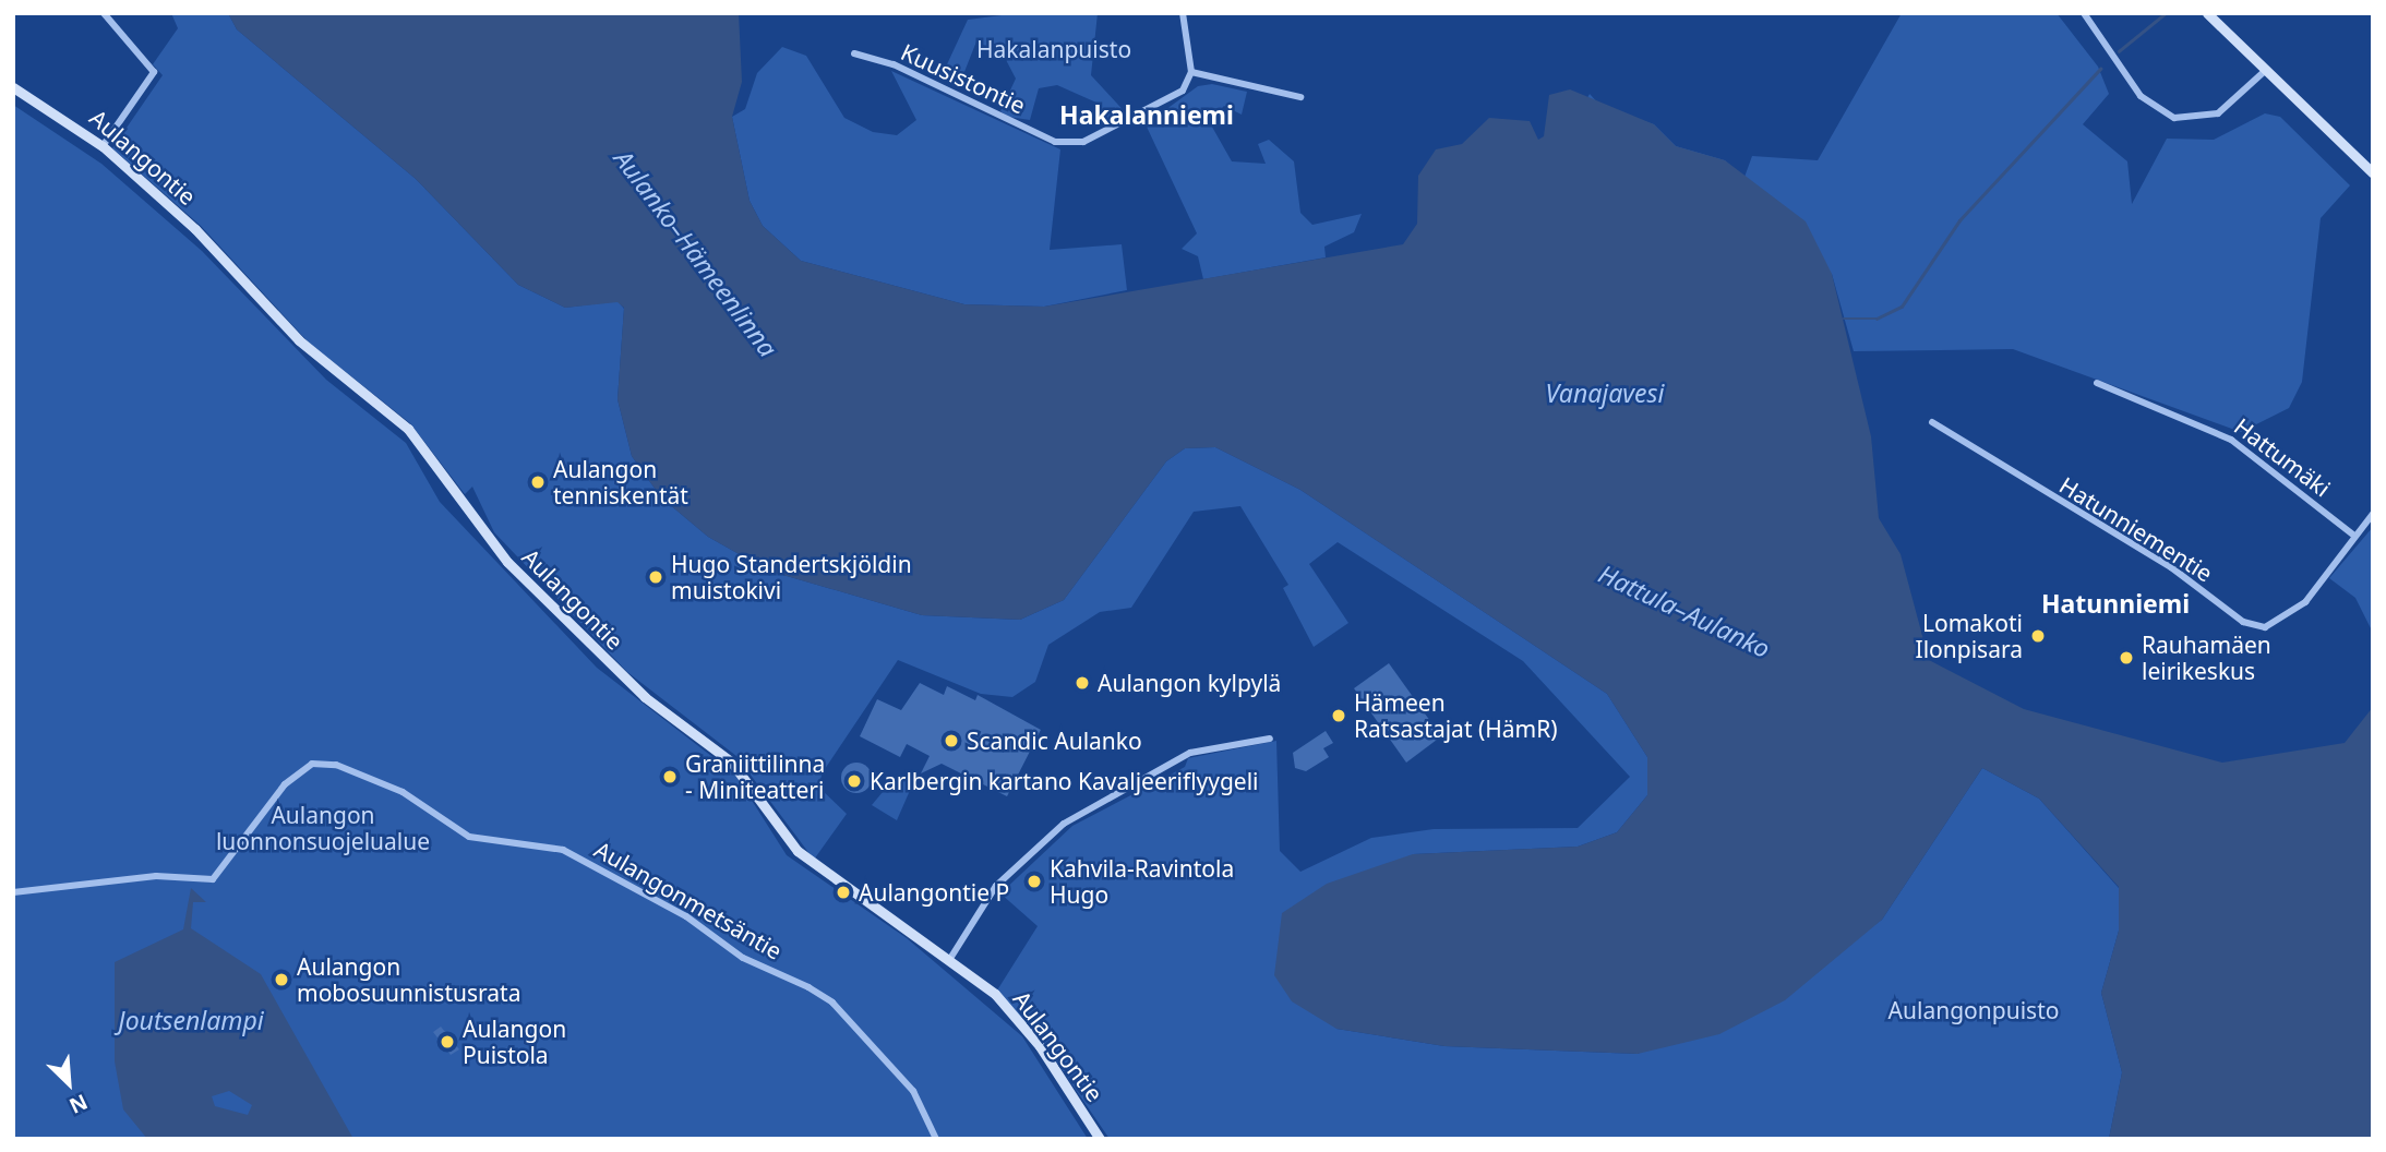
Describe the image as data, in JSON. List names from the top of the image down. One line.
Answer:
{"streets":{"main road":["Aulangontie"],"street":["Kuusistontie","Hattumäki","Hatunniementie","Aulangonmetsäntie"]},"crossings":[["Hattumäki","Hatunniementie"]],"districts":["Hakalanniemi","Hatunniemi"],"water":["Aulanko–Hämeenlinna","Vanajavesi","Hattula–Aulanko","Joutsenlampi"],"parks":["Hakalanpuisto","Aulangon luonnonsuojelualue","Aulangonpuisto"],"places":["Aulangon tenniskentät","Hugo Standertskjöldin muistokivi","Lomakoti Ilonpisara","Rauhamäen leirikeskus","Aulangon kylpylä","Hämeen Ratsastajat (HämR)","Scandic Aulanko","Graniittilinna - Miniteatteri","Karlbergin kartano Kavaljeeriflyygeli","Kahvila-Ravintola Hugo","Aulangontie P","Aulangon mobosuunnistusrata","Aulangon Puistola"],"north":"bottom right"}
